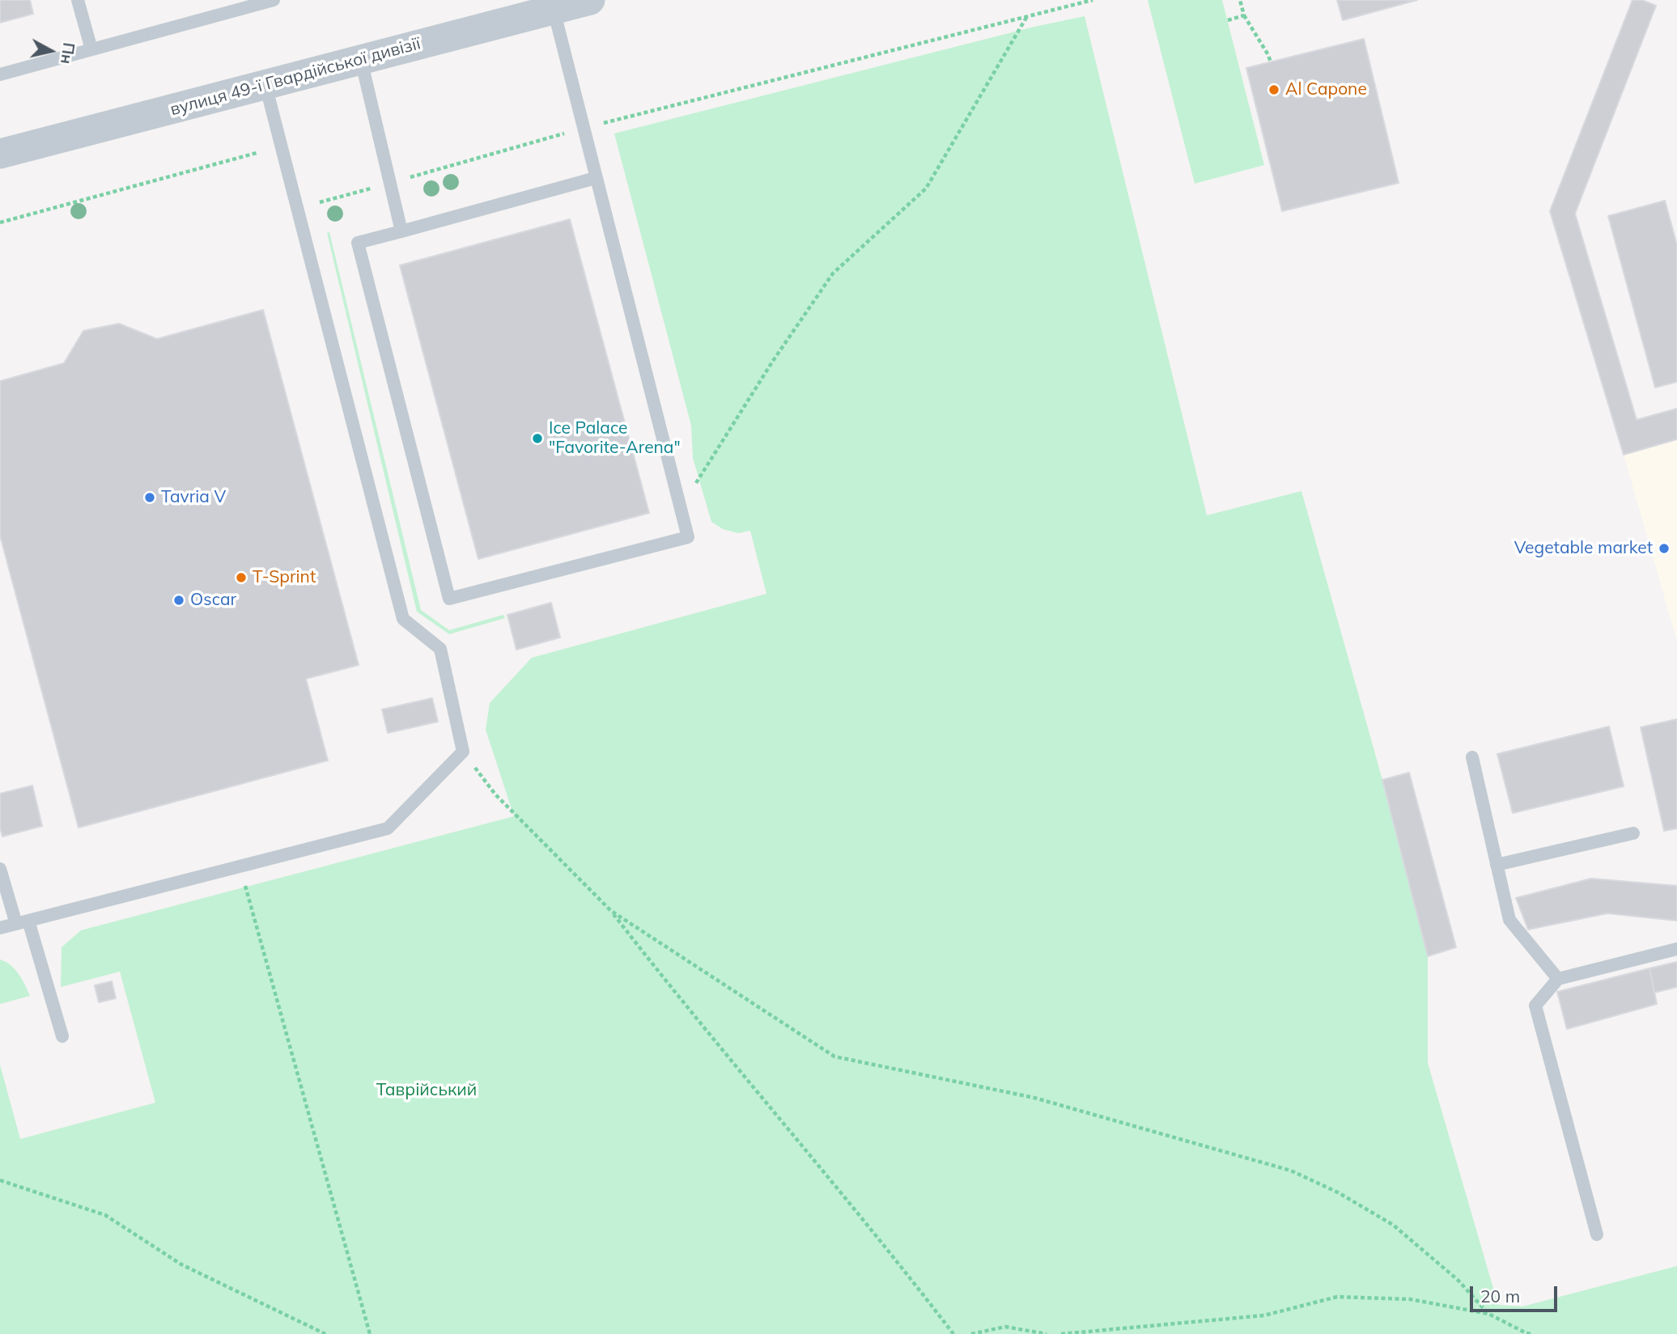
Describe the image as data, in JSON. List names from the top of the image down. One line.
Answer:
{"streets":{"street":["вулиця 49-ї Гвардійської дивізії"]},"parks":["Таврійський"],"places":["Al Capone","Ice Palace \"Favorite-Arena\"","Tavria V","Vegetable market","T-Sprint","Oscar"],"scale_bar":"20 m","north":"right"}
